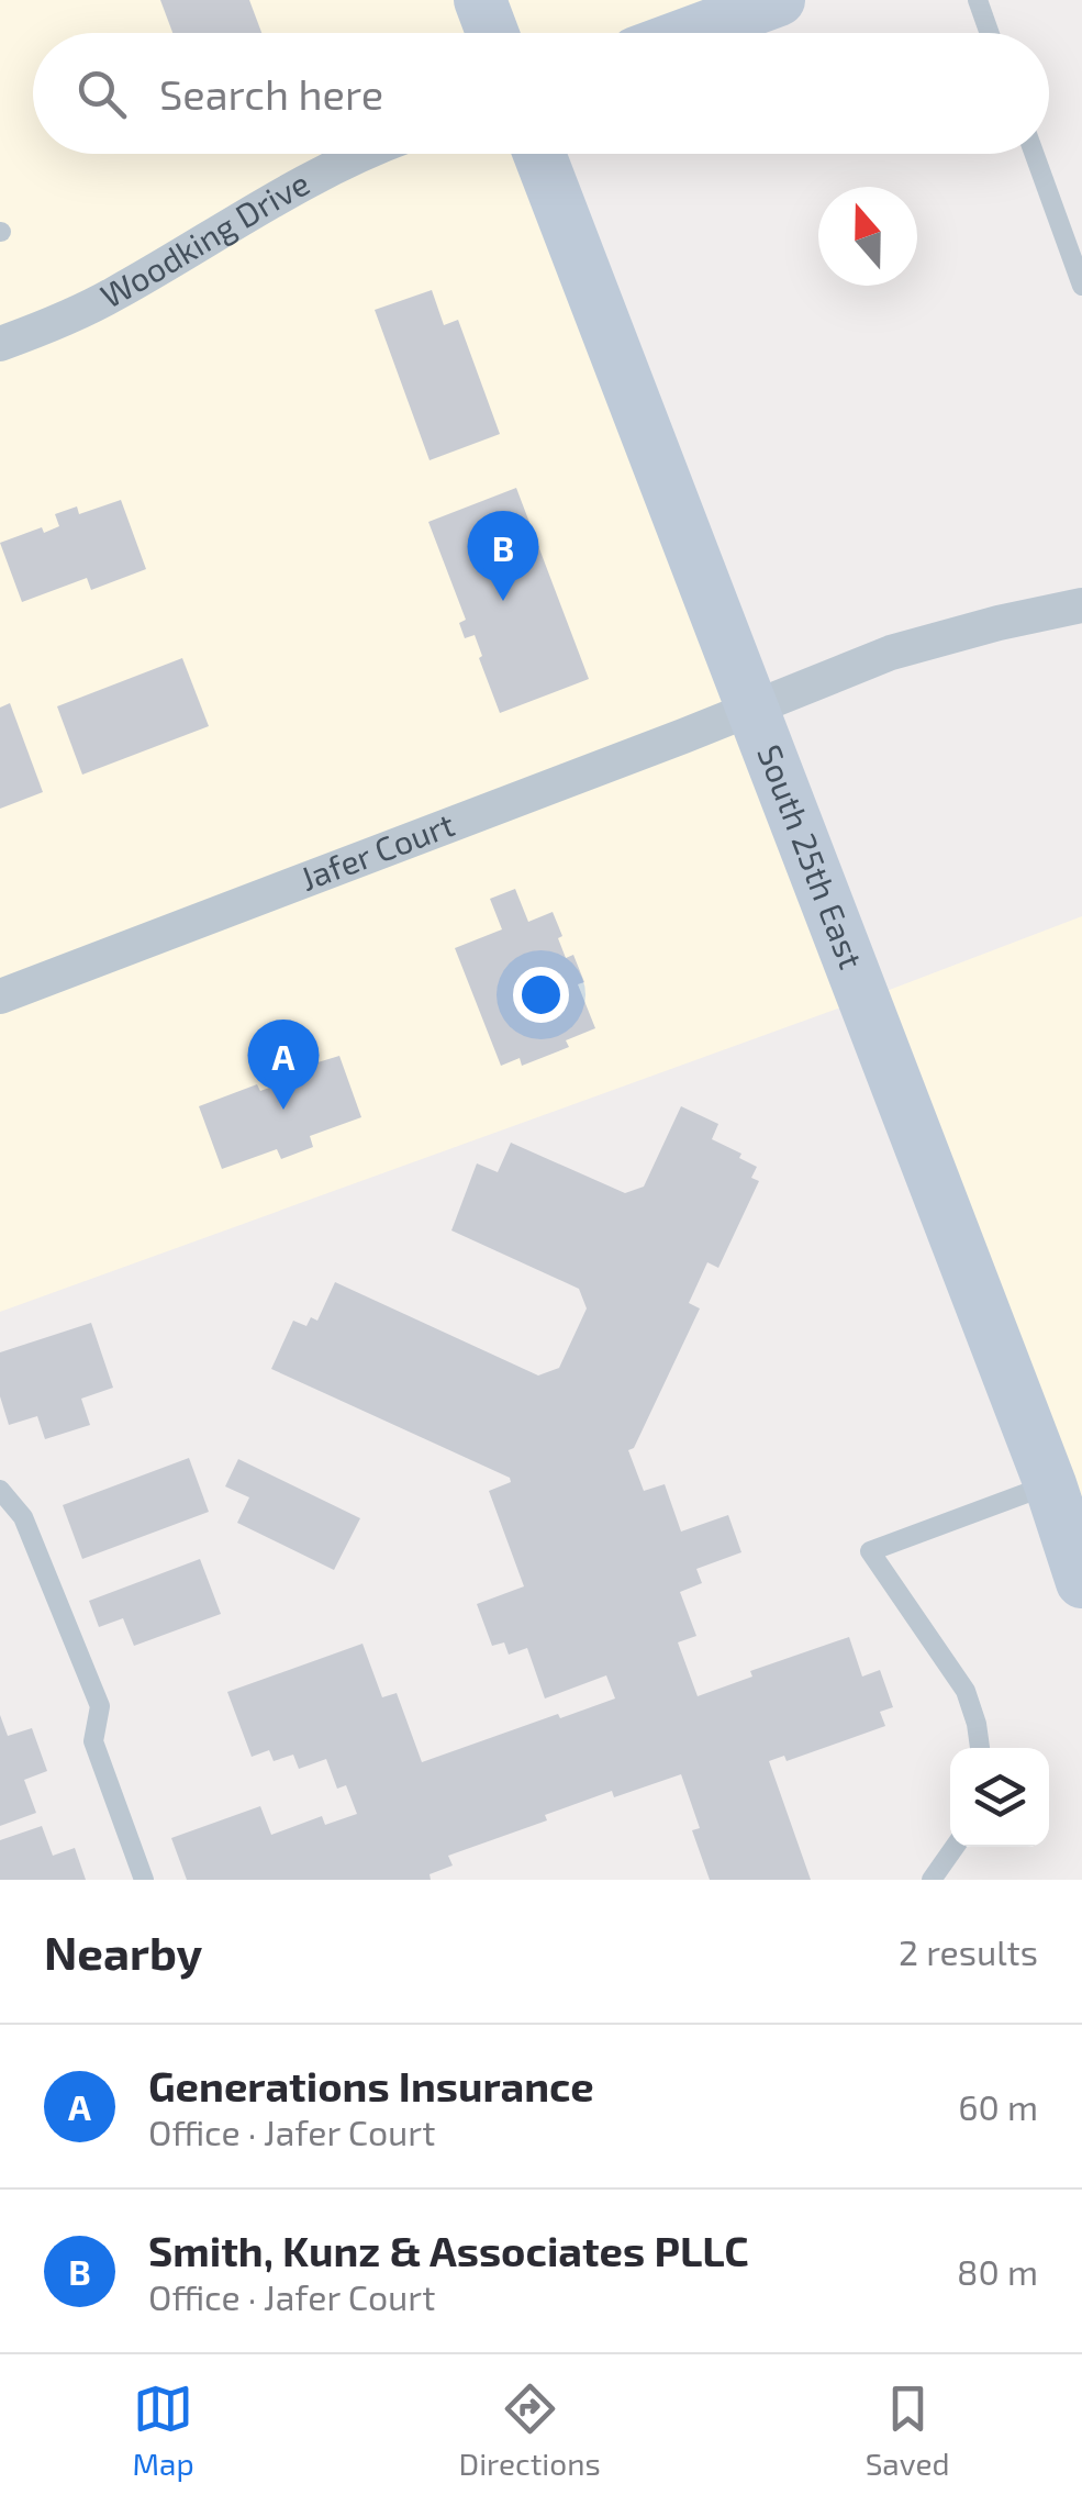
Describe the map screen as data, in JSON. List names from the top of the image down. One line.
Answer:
{"streets":{"main road":["South 25th East"],"street":["Woodking Drive","Jafer Court"]},"crossings":[["Jafer Court","South 25th East"]],"north":"top","page":{"search":"Search here","pins":["B","A"],"heading":["Nearby","2 results"],"list":[{"mark":"A","name":"Generations Insurance","note":"Office · Jafer Court","value":"60 m"},{"mark":"B","name":"Smith, Kunz & Associates PLLC","note":"Office · Jafer Court","value":"80 m"}],"nav":["Map","Directions","Saved"]}}
